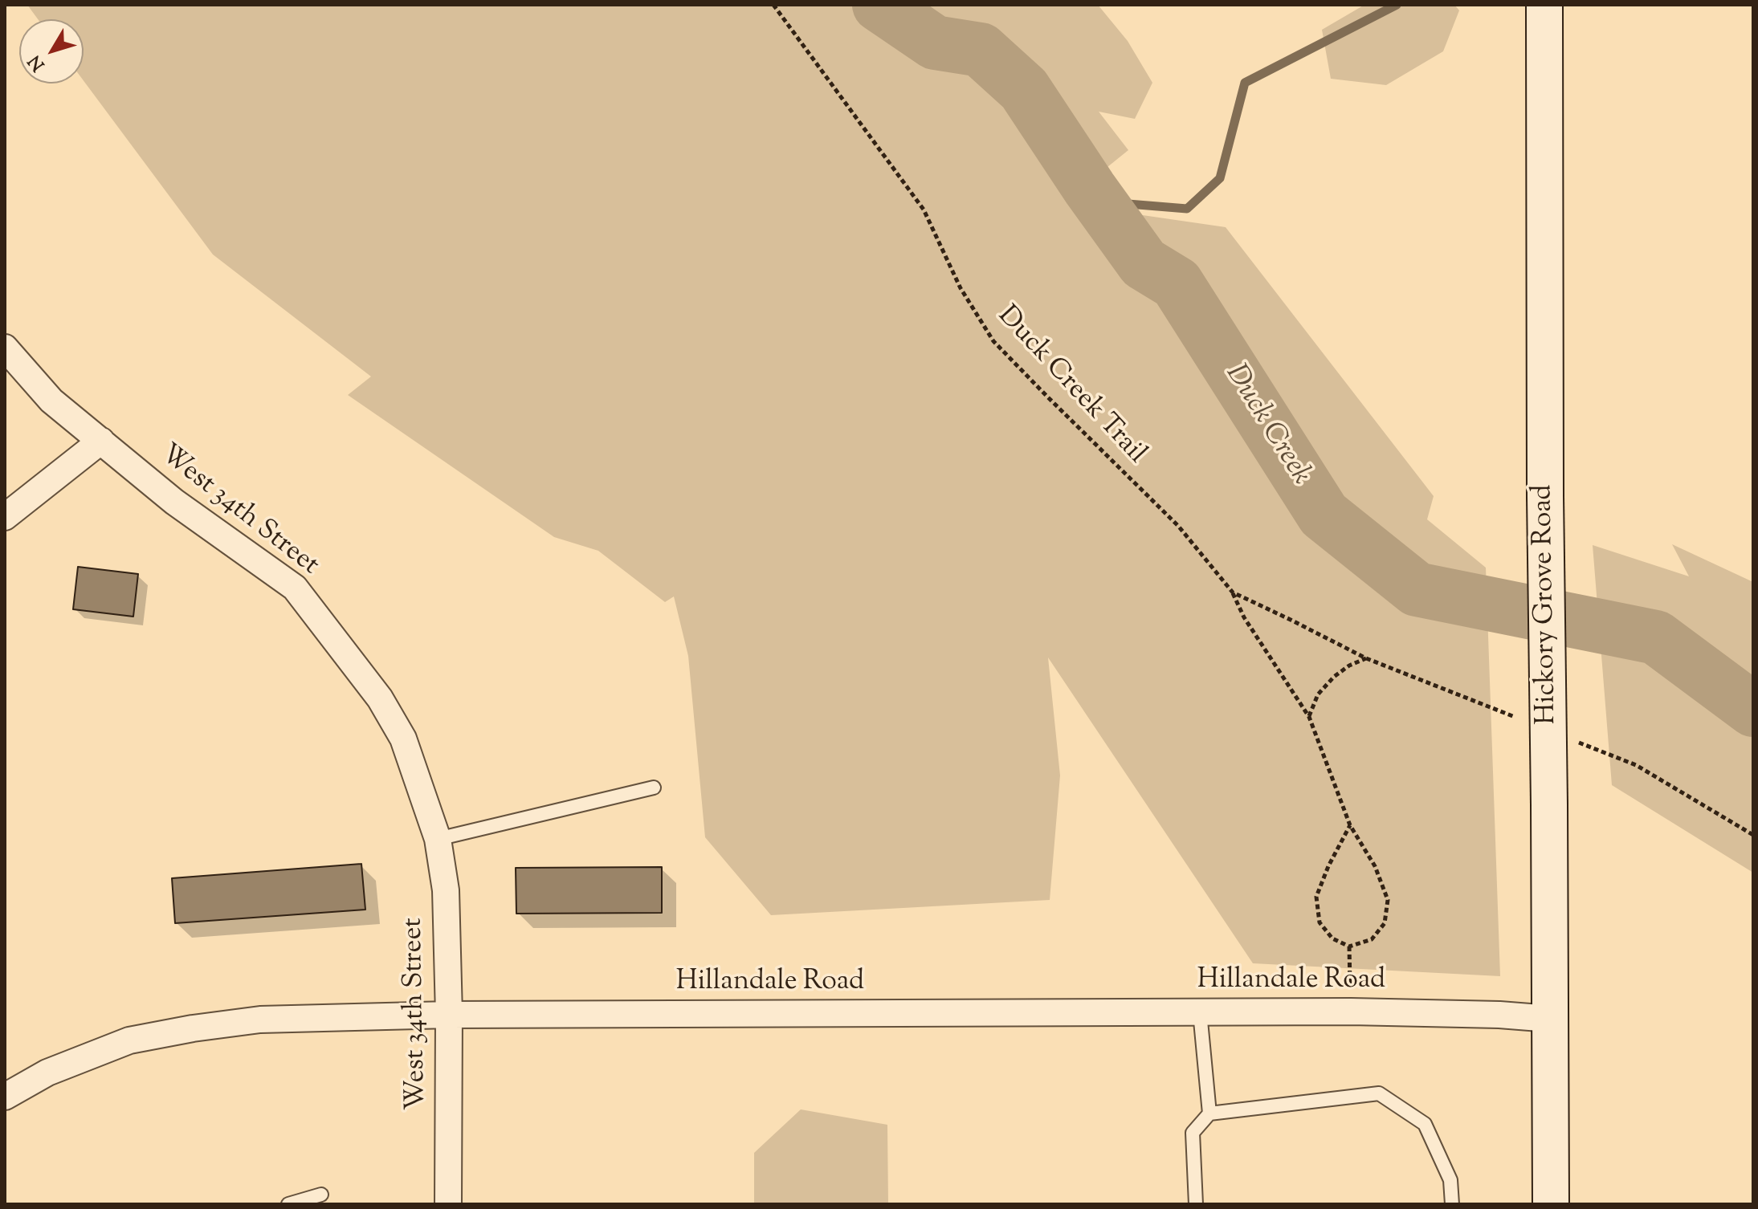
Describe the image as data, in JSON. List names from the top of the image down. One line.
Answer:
{"streets":{"main road":["Hickory Grove Road"],"street":["West 34th Street","Hillandale Road"],"path":["Duck Creek Trail"]},"crossings":[["West 34th Street","Hillandale Road"],["Hickory Grove Road","Hillandale Road"]],"water":["Duck Creek"],"north":"bottom left"}
